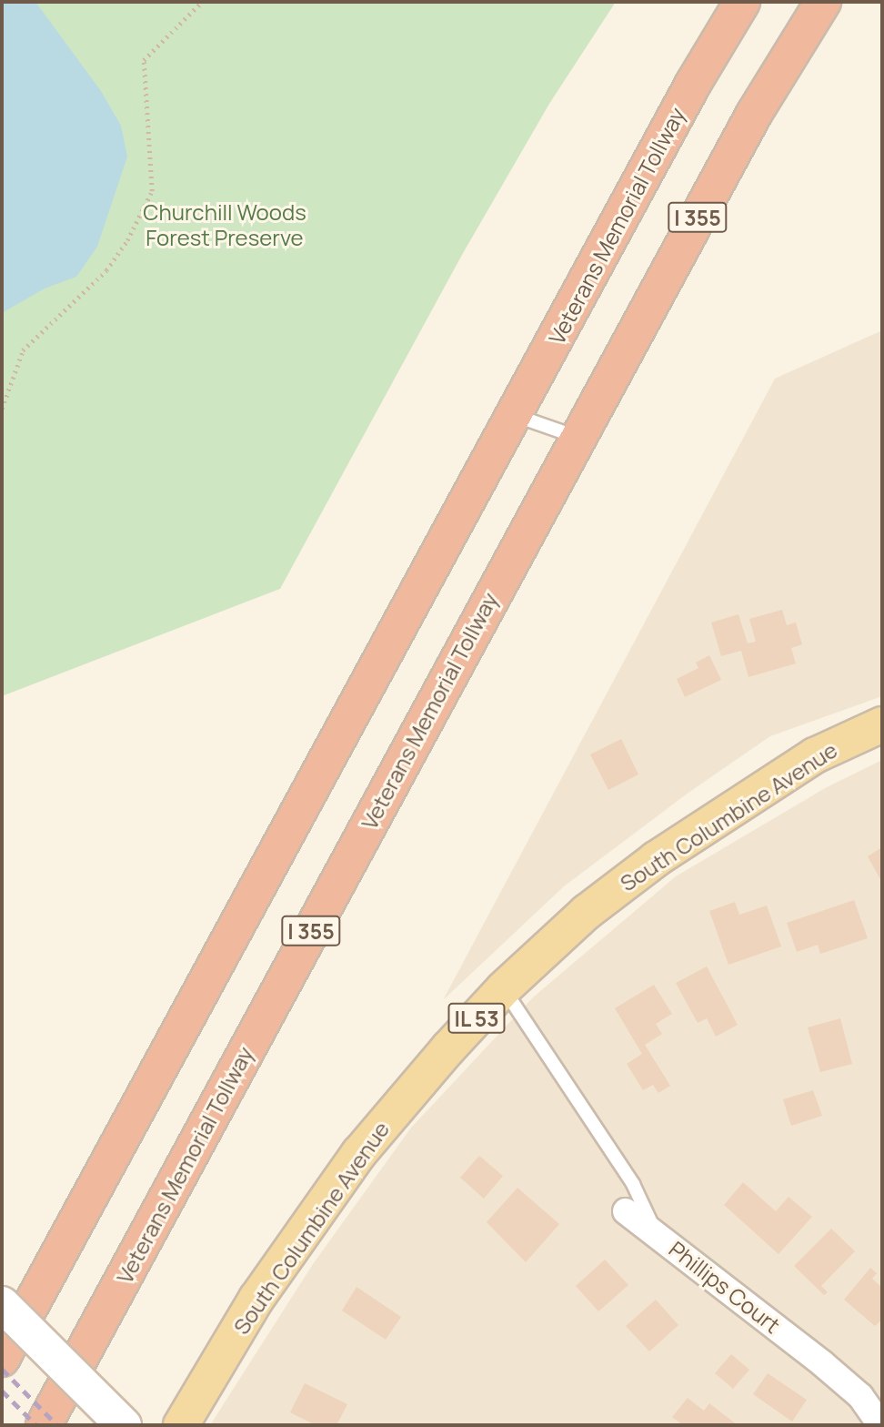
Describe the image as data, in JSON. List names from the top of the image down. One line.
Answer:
{"streets":{"highway":["I 355","Veterans Memorial Tollway"],"main road":["South Columbine Avenue","IL 53"],"street":["Phillips Court"]},"parks":["Churchill Woods Forest Preserve"]}
